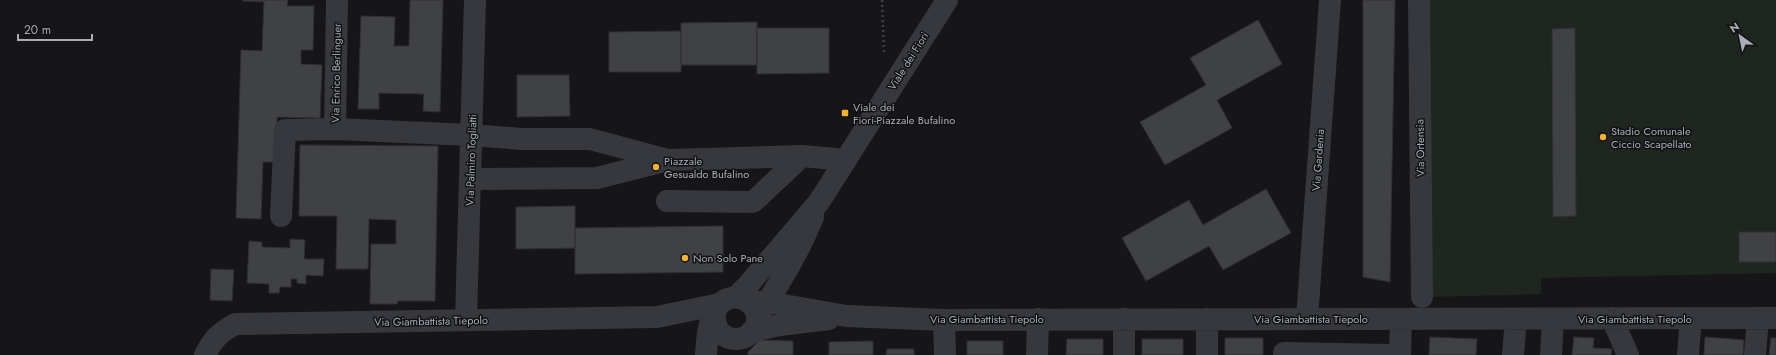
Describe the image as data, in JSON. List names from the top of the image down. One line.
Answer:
{"streets":{"street":["Viale dei Fiori","Via Enrico Berlinguer","Via Ortensia","Via Palmiro Togliatti","Via Gardenia","Via Giambattista Tiepolo"]},"crossings":[["Via Enrico Berlinguer","Via Palmiro Togliatti"],["Via Palmiro Togliatti","Via Giambattista Tiepolo"],["Via Gardenia","Via Giambattista Tiepolo"]],"places":{"transit":["Viale dei Fiori-Piazzale Bufalino"],"other":["Stadio Comunale Ciccio Scapellato","Piazzale Gesualdo Bufalino","Non Solo Pane"]},"scale_bar":"20 m","north":"top left"}
